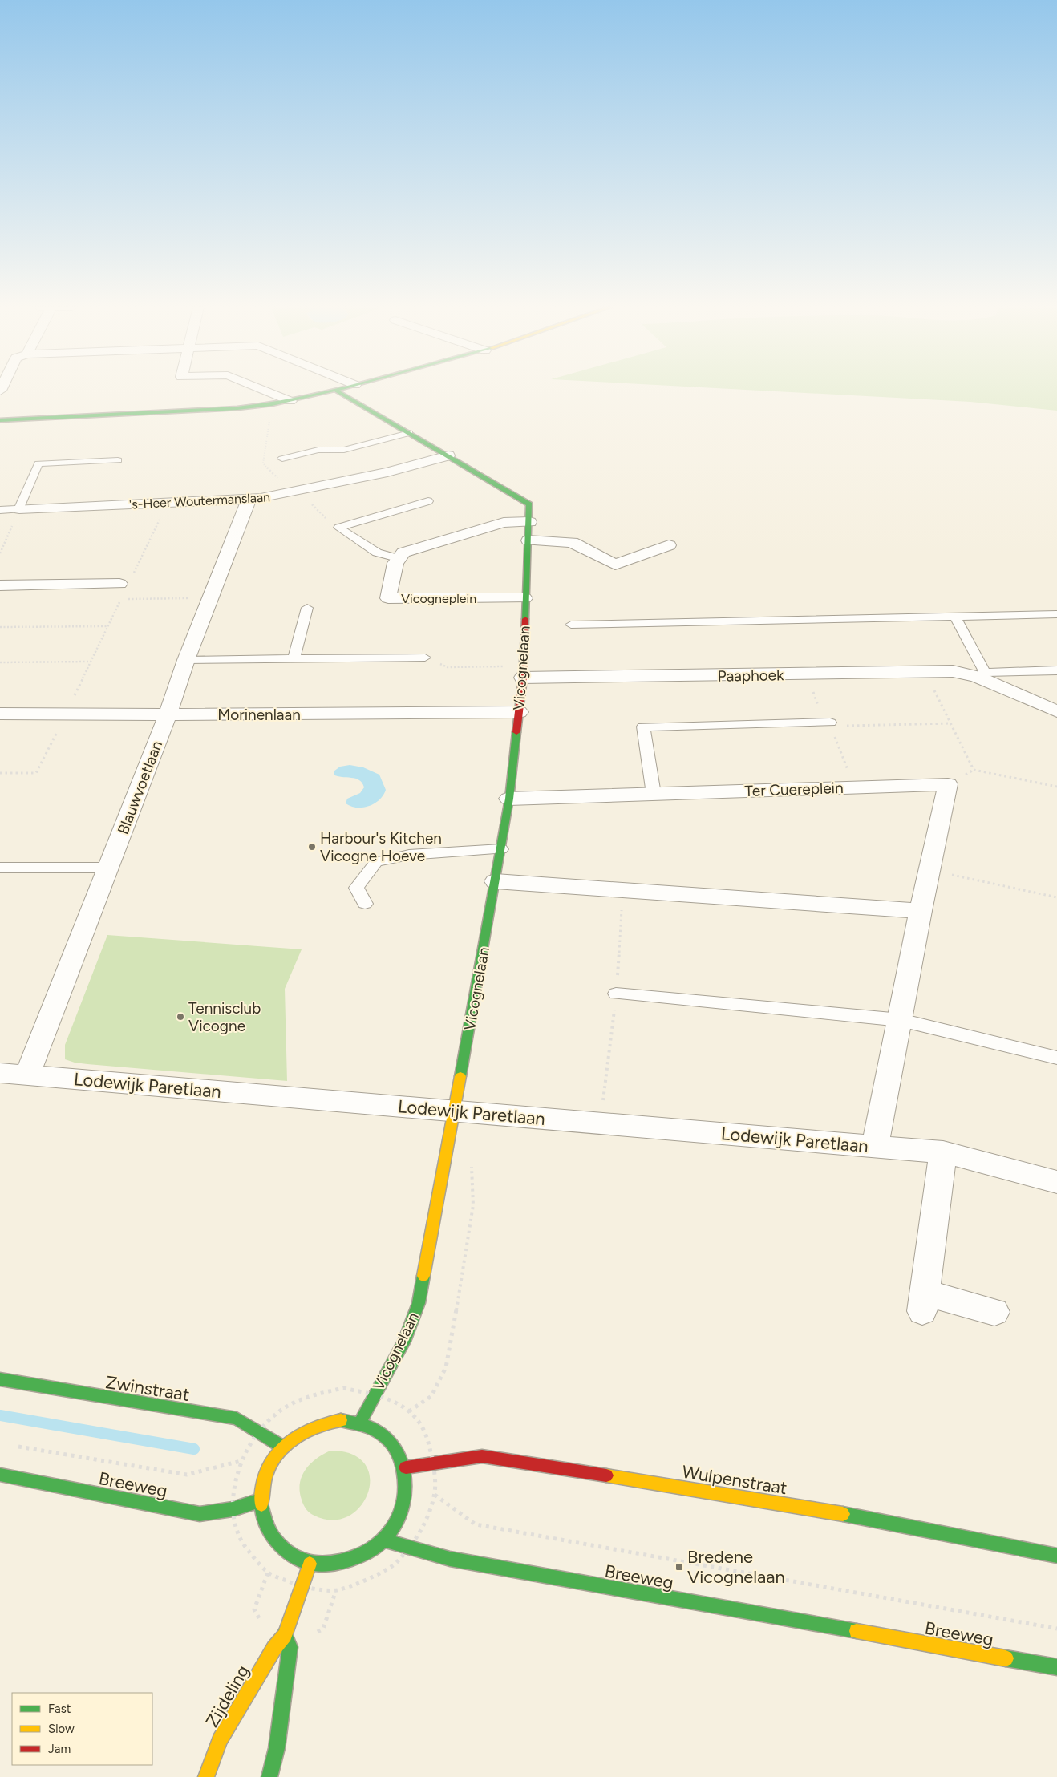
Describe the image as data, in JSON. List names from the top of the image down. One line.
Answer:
{"streets":{"street":["'s-Heer Woutermanslaan","Vicogneplein","Vicognelaan","Paaphoek","Morinenlaan","Blauwvoetlaan","Ter Cuereplein","Lodewijk Paretlaan","Zwinstraat","Wulpenstraat","Breeweg","Zijdeling"]},"crossings":[["'s-Heer Woutermanslaan","Vicognelaan"],["'s-Heer Woutermanslaan","Blauwvoetlaan"],["Vicogneplein","Vicognelaan"],["Vicognelaan","Paaphoek"],["Vicognelaan","Morinenlaan"],["Vicognelaan","Ter Cuereplein"],["Vicognelaan","Lodewijk Paretlaan"],["Morinenlaan","Blauwvoetlaan"],["Blauwvoetlaan","Lodewijk Paretlaan"],["Ter Cuereplein","Lodewijk Paretlaan"]],"places":{"other":["Harbour's Kitchen Vicogne Hoeve","Tennisclub Vicogne"],"transit":["Bredene Vicognelaan"]},"legend":["Fast","Slow","Jam"]}
